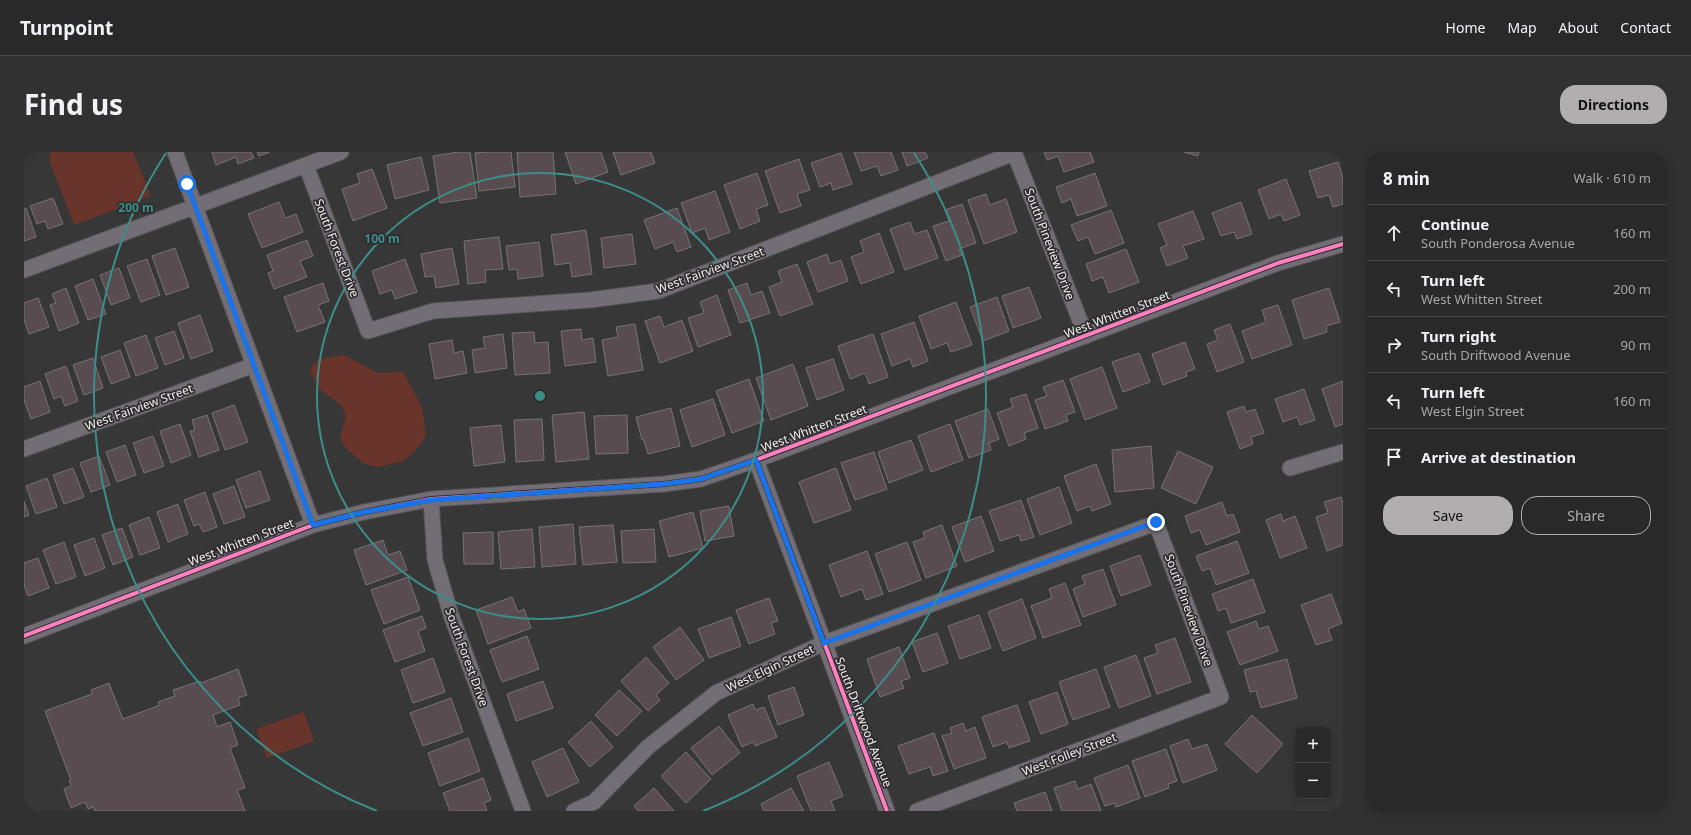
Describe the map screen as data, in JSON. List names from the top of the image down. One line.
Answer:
{"streets":{"street":["South Pineview Drive","South Forest Drive","West Fairview Street","West Whitten Street","West Elgin Street","South Driftwood Avenue","West Folley Street"]},"crossings":[["South Pineview Drive","West Fairview Street"],["South Pineview Drive","West Whitten Street"],["South Pineview Drive","West Elgin Street"],["South Pineview Drive","West Folley Street"],["South Forest Drive","West Fairview Street"],["South Forest Drive","West Whitten Street"],["West Whitten Street","South Driftwood Avenue"],["West Elgin Street","South Driftwood Avenue"]],"page":{"header":"Turnpoint","nav":["Home","Map","About","Contact"],"title":"Find us","buttons":["Directions",["Save","Share"]],"heading":["8 min","Walk · 610 m"],"list":[["Continue","South Ponderosa Avenue","160 m"],["Turn left","West Whitten Street","200 m"],["Turn right","South Driftwood Avenue","90 m"],["Turn left","West Elgin Street","160 m"],"Arrive at destination"],"map_buttons":["+","−"]},"rings":["200 m","100 m"]}
